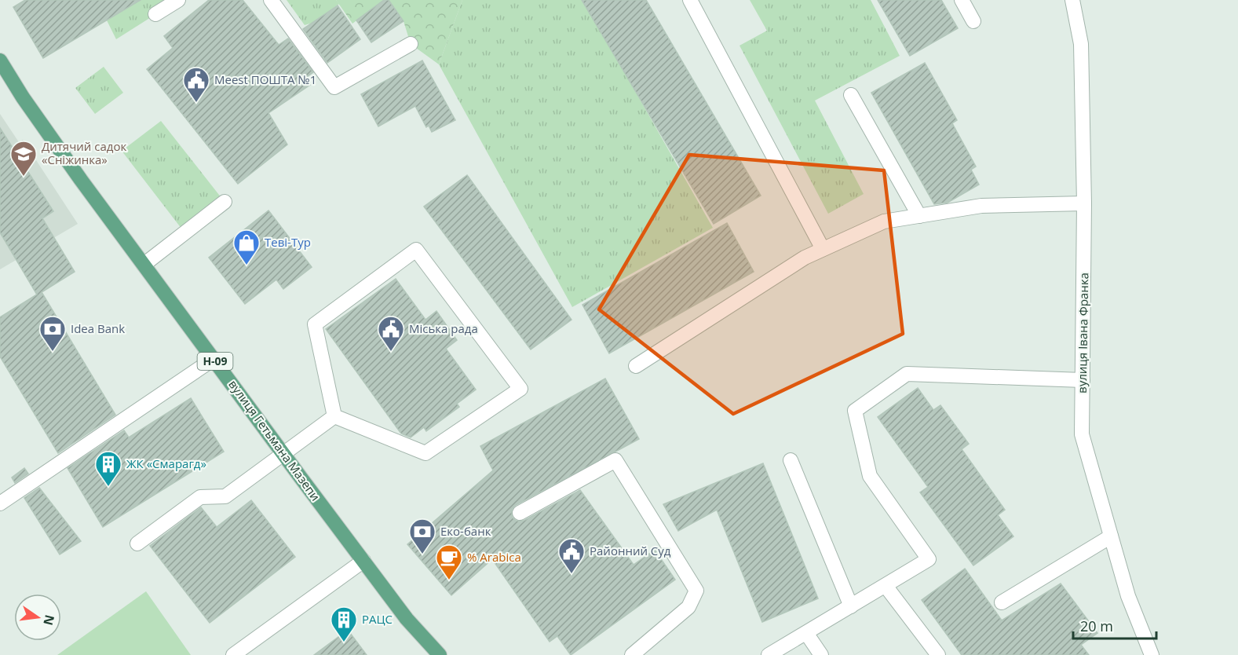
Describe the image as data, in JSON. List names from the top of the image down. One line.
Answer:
{"streets":{"main road":["Н-09","вулиця Гетьмана Мазепи"],"street":["вулиця Івана Франка"]},"places":{"public building":["Meest ПОШТА №1","Міська рада","Районний Суд"],"school or university":["Дитячий садок «Сніжинка»"],"shop":["Теві-Тур"],"bank":["Idea Bank","Еко-банк"],"building":["ЖК «Смарагд»","РАЦС"],"cafe":["% Arabica"]},"scale_bar":"20 m","north":"right"}
